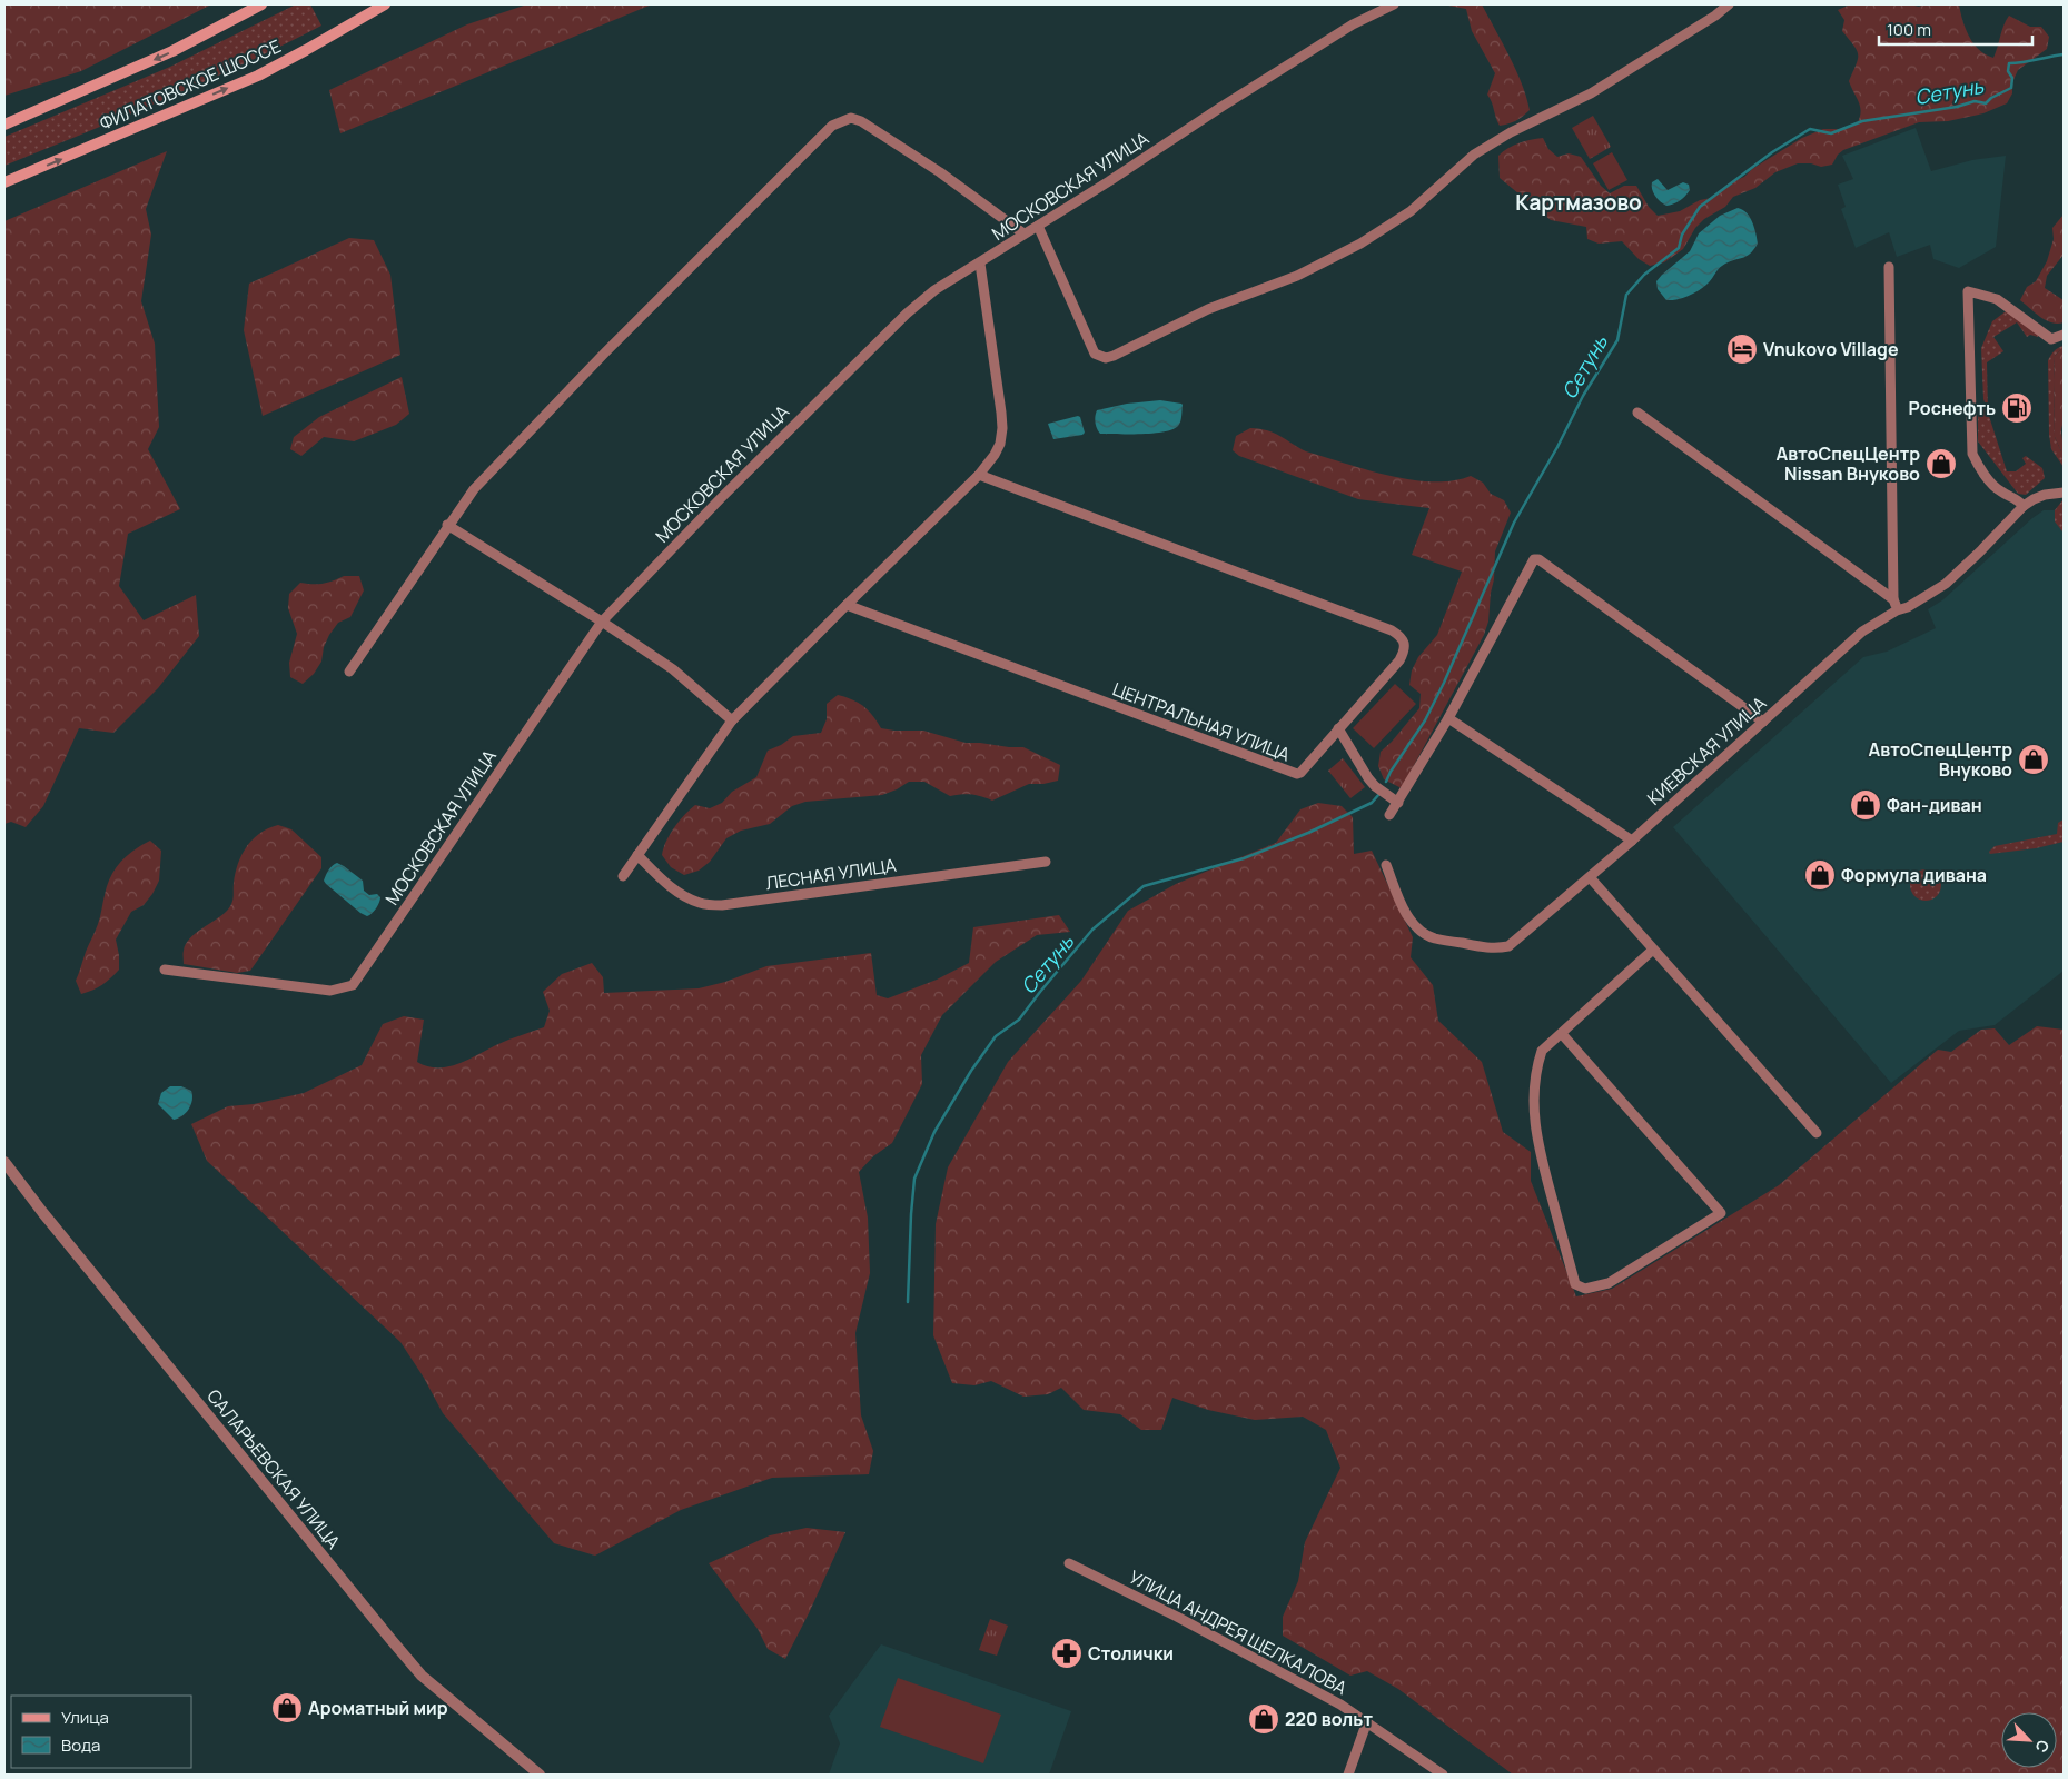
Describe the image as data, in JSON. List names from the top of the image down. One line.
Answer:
{"streets":{"main road":["ФИЛАТОВСКОЕ ШОССЕ"],"street":["МОСКОВСКАЯ УЛИЦА","ЦЕНТРАЛЬНАЯ УЛИЦА","КИЕВСКАЯ УЛИЦА","ЛЕСНАЯ УЛИЦА","САЛАРЬЕВСКАЯ УЛИЦА","УЛИЦА АНДРЕЯ ЩЕЛКАЛОВА"]},"districts":["Картмазово"],"water":["Сетунь"],"places":{"hotel":["Vnukovo Village"],"fuel station":["Роснефть"],"shop":["АвтоСпецЦентр Nissan Внуково","АвтоСпецЦентр Внуково","Фан-диван","Формула дивана","Ароматный мир","220 вольт"],"pharmacy":["Столички"]},"legend":["Улица","Вода"],"scale_bar":"100 m","north":"bottom right"}
